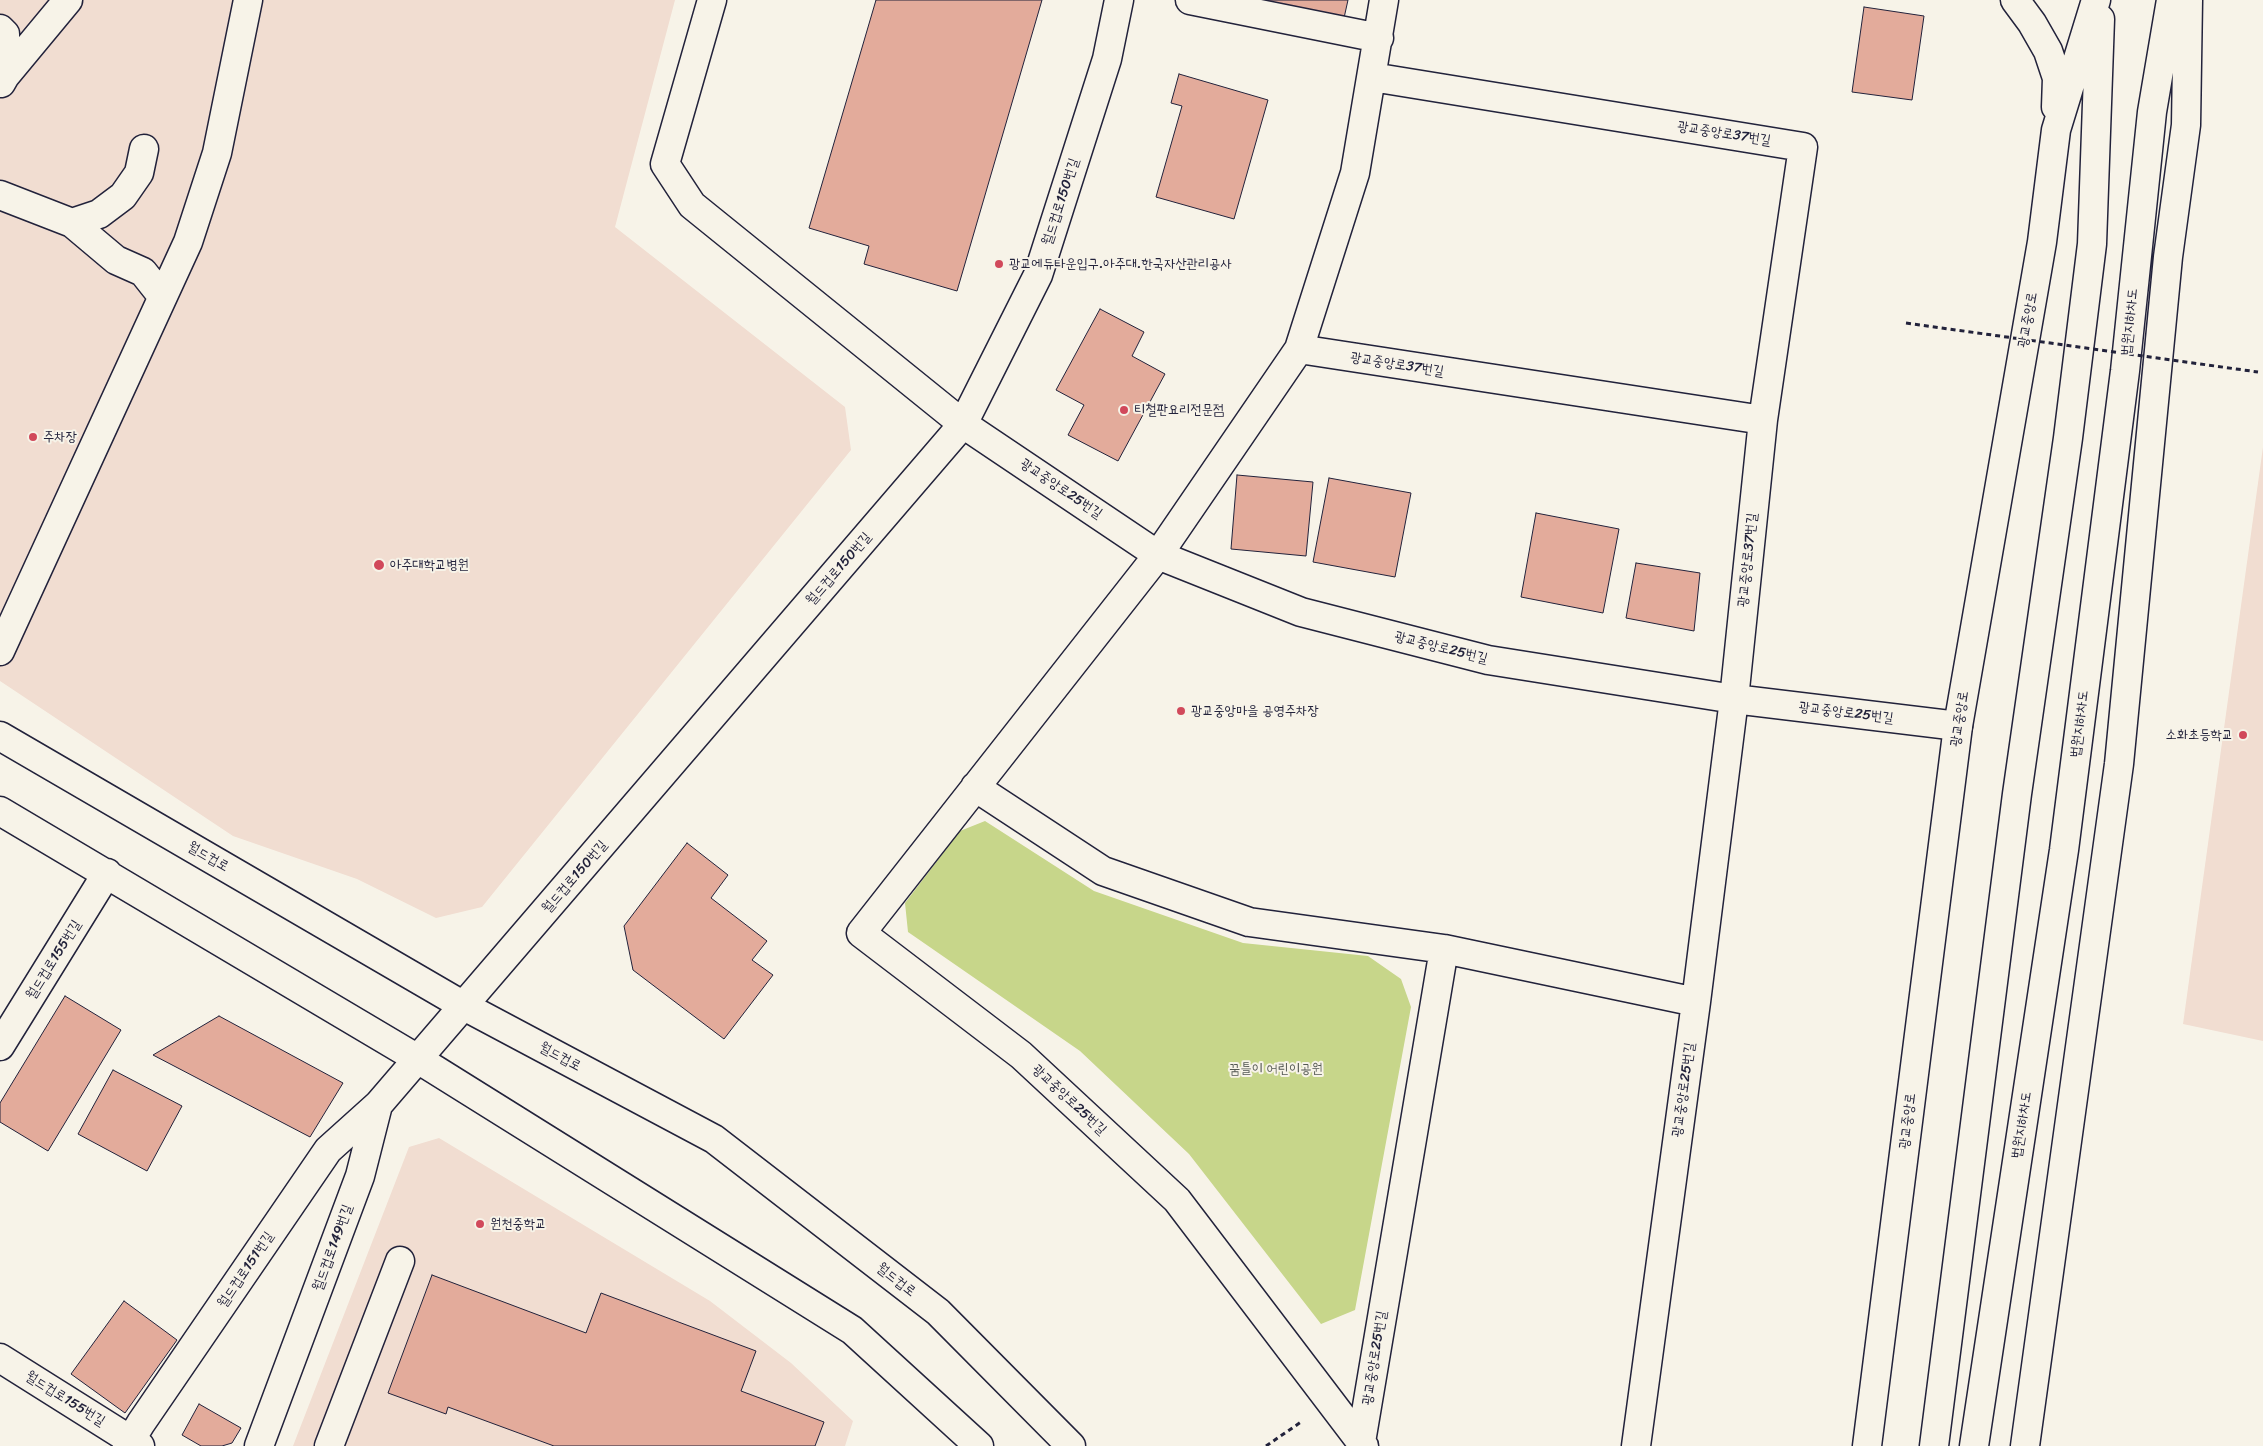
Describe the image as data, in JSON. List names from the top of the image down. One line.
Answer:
{"streets":{"street":["광교중앙로37번길","월드컵로150번길","광교중앙로","법원지하차도","광교중앙로25번길","월드컵로","월드컵로155번길","월드컵로149번길","월드컵로151번길"]},"crossings":[["광교중앙로37번길","광교중앙로25번길"],["월드컵로150번길","광교중앙로25번길"],["월드컵로150번길","월드컵로"],["월드컵로150번길","월드컵로149번길"],["광교중앙로","광교중앙로25번길"],["월드컵로155번길","월드컵로151번길"],["월드컵로149번길","월드컵로151번길"]],"parks":["꿈틀이 어린이공원"],"places":["광교에듀타운입구.아주대.한국자산관리공사","티철판요리전문점","주차장","아주대학교병원","광교중앙마을 공영주차장","소화초등학교","원천중학교"]}
